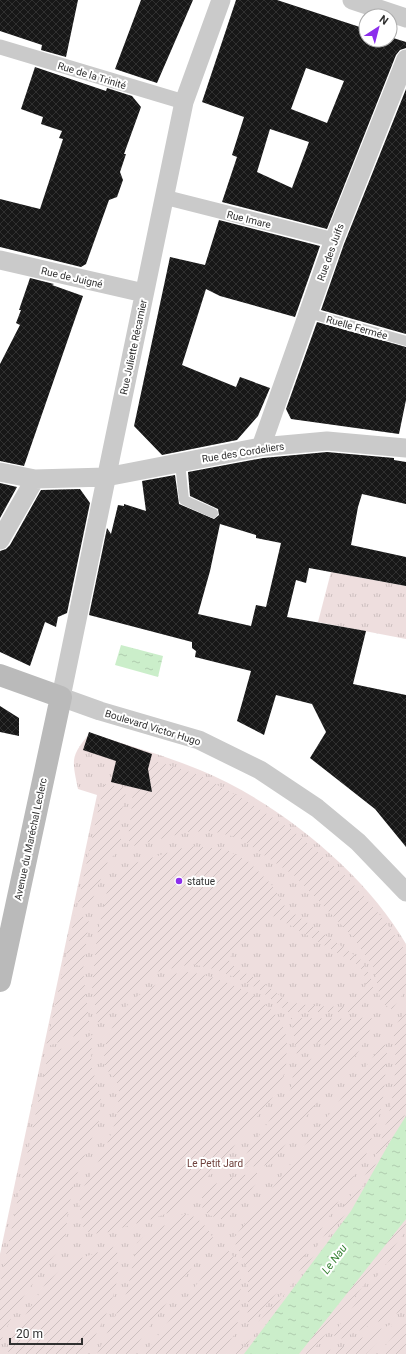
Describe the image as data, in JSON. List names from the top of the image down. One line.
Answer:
{"streets":{"main road":["Boulevard Victor Hugo","Avenue du Maréchal Leclerc"],"street":["Rue de la Trinité","Rue Imare","Rue des Juifs","Rue de Juigné","Rue Juliette Récamier","Rue des Cordeliers"],"lane":["Ruelle Fermée"]},"crossings":[["Rue de la Trinité","Rue Juliette Récamier"],["Rue Imare","Rue des Juifs"],["Rue Imare","Rue Juliette Récamier"],["Rue des Juifs","Ruelle Fermée"],["Rue des Juifs","Rue des Cordeliers"],["Rue de Juigné","Rue Juliette Récamier"],["Rue Juliette Récamier","Rue des Cordeliers"],["Rue Juliette Récamier","Boulevard Victor Hugo"],["Rue Juliette Récamier","Avenue du Maréchal Leclerc"],["Boulevard Victor Hugo","Avenue du Maréchal Leclerc"]],"water":["Le Nau"],"parks":["Le Petit Jard"],"places":["statue"],"scale_bar":"20 m","north":"top right"}
